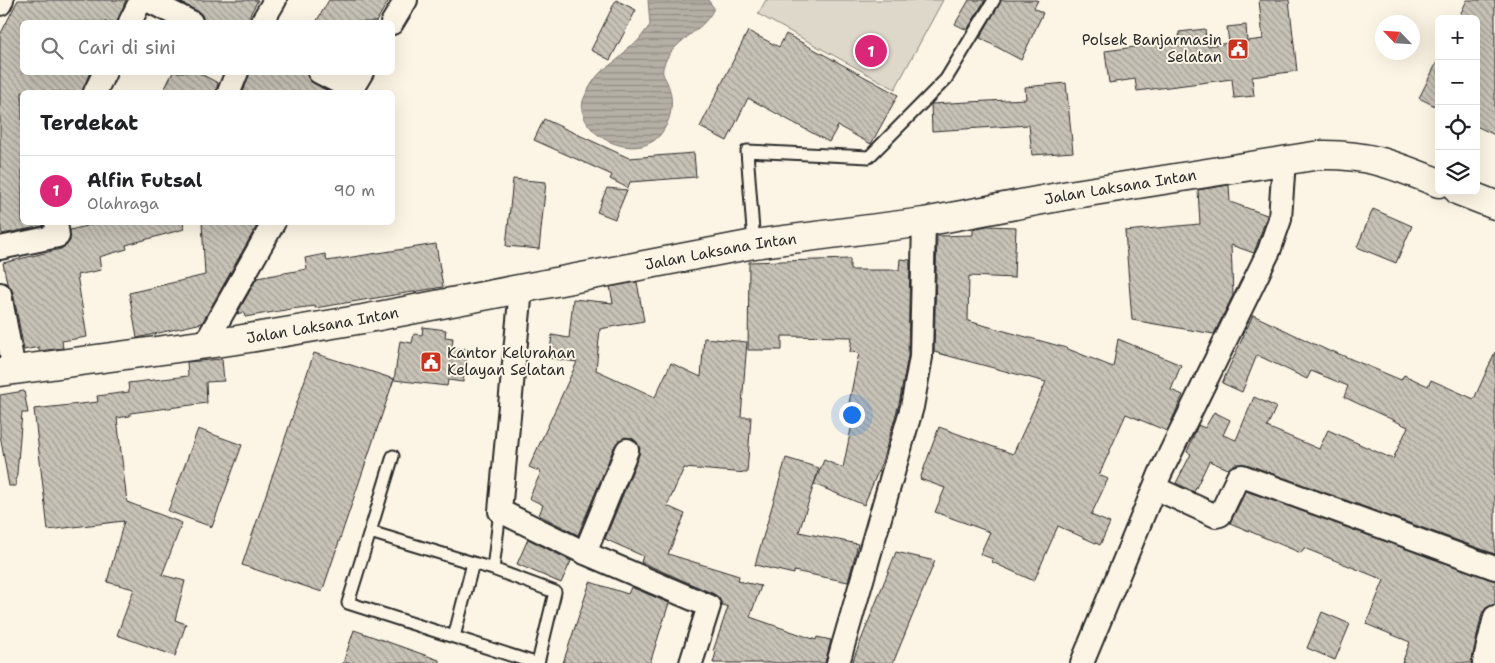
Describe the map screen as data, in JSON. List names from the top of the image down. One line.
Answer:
{"streets":{"street":["Jalan Laksana Intan"]},"places":{"public building":["Polsek Banjarmasin Selatan","Kantor Kelurahan Kelayan Selatan"]},"north":"top left","page":{"map_buttons":["+","−"],"search":"Cari di sini","pins":"1","heading":"Terdekat","list":[{"mark":"1","name":"Alfin Futsal","note":"Olahraga","value":"90 m"}]}}
